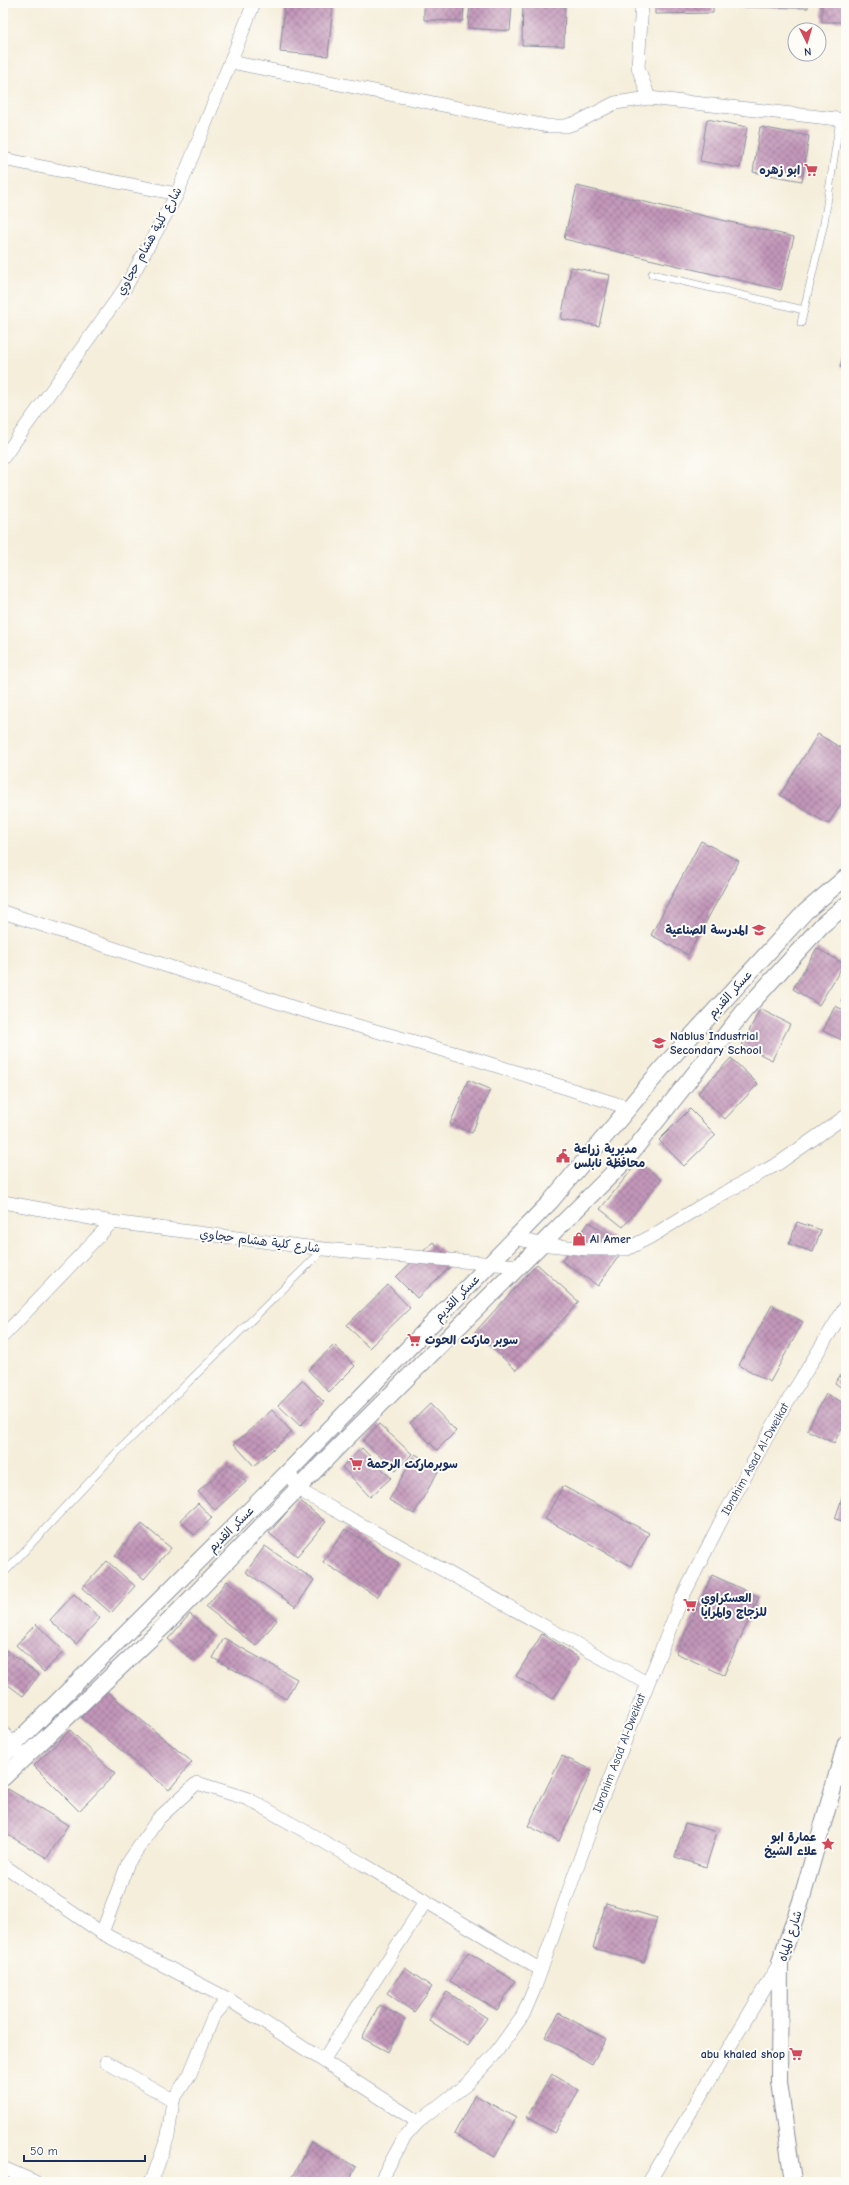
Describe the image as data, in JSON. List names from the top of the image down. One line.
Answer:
{"streets":{"street":["شارع كلية هشام حجاوي","عسكر القديم","Ibrahim Asad Al-Dweikat","شارع المياه"]},"crossings":[["شارع كلية هشام حجاوي","عسكر القديم"]],"places":{"supermarket":["ابو زهره","سوبر ماركت الحوت","سوبرماركت الرحمة","العسكراوي للزجاج والمرايا","abu khaled shop"],"school or university":["المدرسة الصناعية","Nablus Industrial Secondary School"],"public building":["مديرية زراعة محافظة نابلس"],"shop":["Al Amer"],"place":["عمارة ابو علاء الشيخ"]},"scale_bar":"50 m","north":"bottom"}
